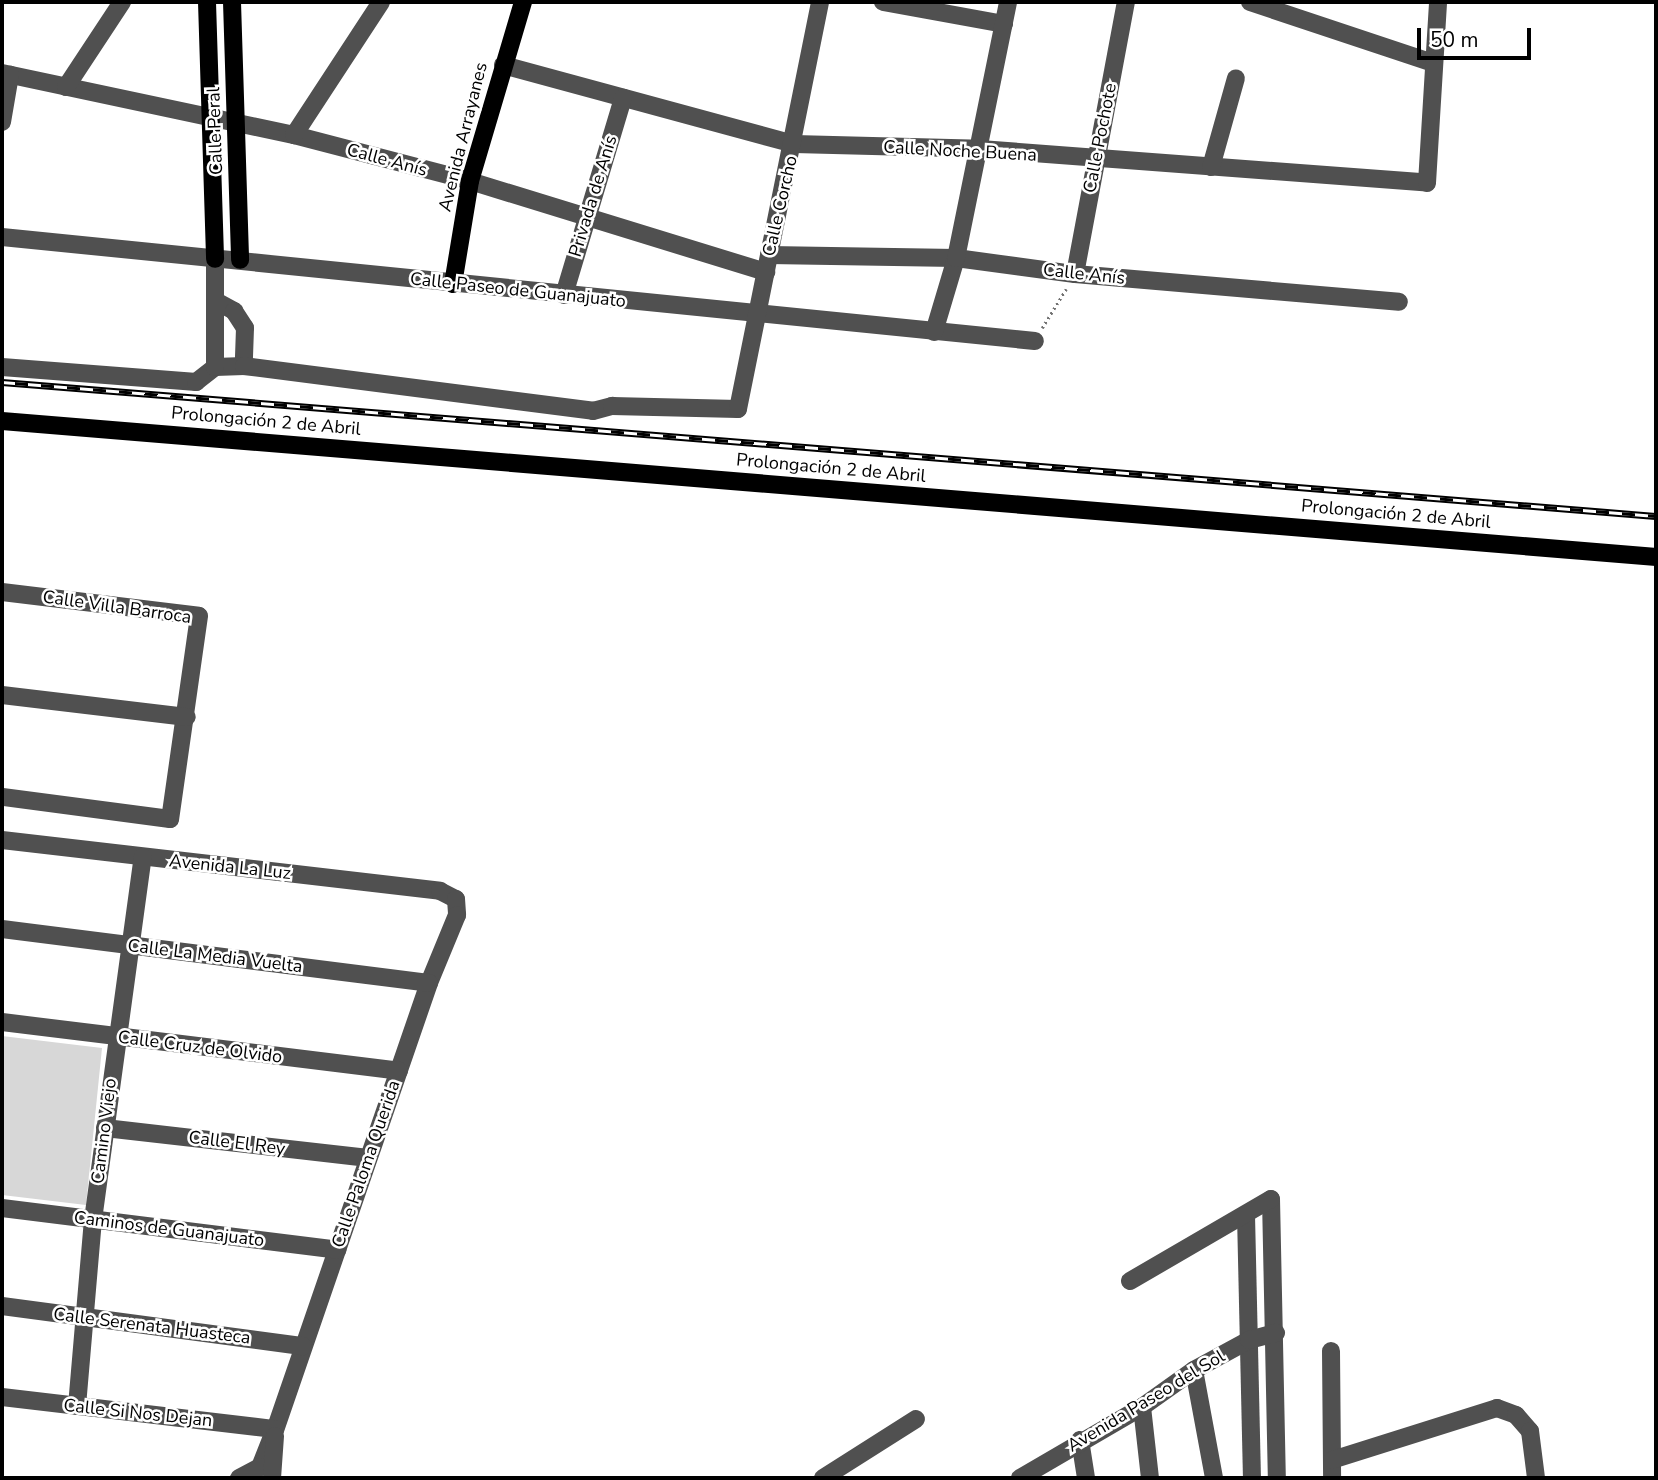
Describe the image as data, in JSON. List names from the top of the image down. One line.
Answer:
{"streets":{"main road":["Calle Peral","Avenida Arrayanes","Prolongación 2 de Abril"],"street":["Calle Pochote","Calle Noche Buena","Calle Anís","Privada de Anís","Calle Corcho","Calle Paseo de Guanajuato","Calle Villa Barroca","Avenida La Luz","Calle La Media Vuelta","Calle Cruz de Olvido","Camino Viejo","Calle El Rey","Calle Paloma Querida","Caminos de Guanajuato","Calle Serenata Huasteca","Avenida Paseo del Sol","Calle Si Nos Dejan"]},"crossings":[["Calle Peral","Calle Anís"],["Calle Peral","Calle Paseo de Guanajuato"],["Avenida Arrayanes","Calle Noche Buena"],["Avenida Arrayanes","Calle Anís"],["Avenida Arrayanes","Calle Paseo de Guanajuato"],["Calle Pochote","Calle Noche Buena"],["Calle Pochote","Calle Anís"],["Calle Noche Buena","Privada de Anís"],["Calle Noche Buena","Calle Corcho"],["Calle Anís","Privada de Anís"],["Calle Anís","Calle Corcho"],["Privada de Anís","Calle Paseo de Guanajuato"],["Calle Corcho","Calle Paseo de Guanajuato"],["Avenida La Luz","Camino Viejo"],["Avenida La Luz","Calle Paloma Querida"],["Calle La Media Vuelta","Camino Viejo"],["Calle La Media Vuelta","Calle Paloma Querida"],["Calle Cruz de Olvido","Camino Viejo"],["Calle Cruz de Olvido","Calle Paloma Querida"],["Camino Viejo","Calle El Rey"],["Camino Viejo","Caminos de Guanajuato"],["Camino Viejo","Calle Serenata Huasteca"],["Camino Viejo","Calle Si Nos Dejan"],["Calle El Rey","Calle Paloma Querida"],["Calle Paloma Querida","Caminos de Guanajuato"],["Calle Paloma Querida","Calle Serenata Huasteca"],["Calle Paloma Querida","Calle Si Nos Dejan"]],"scale_bar":"50 m"}
